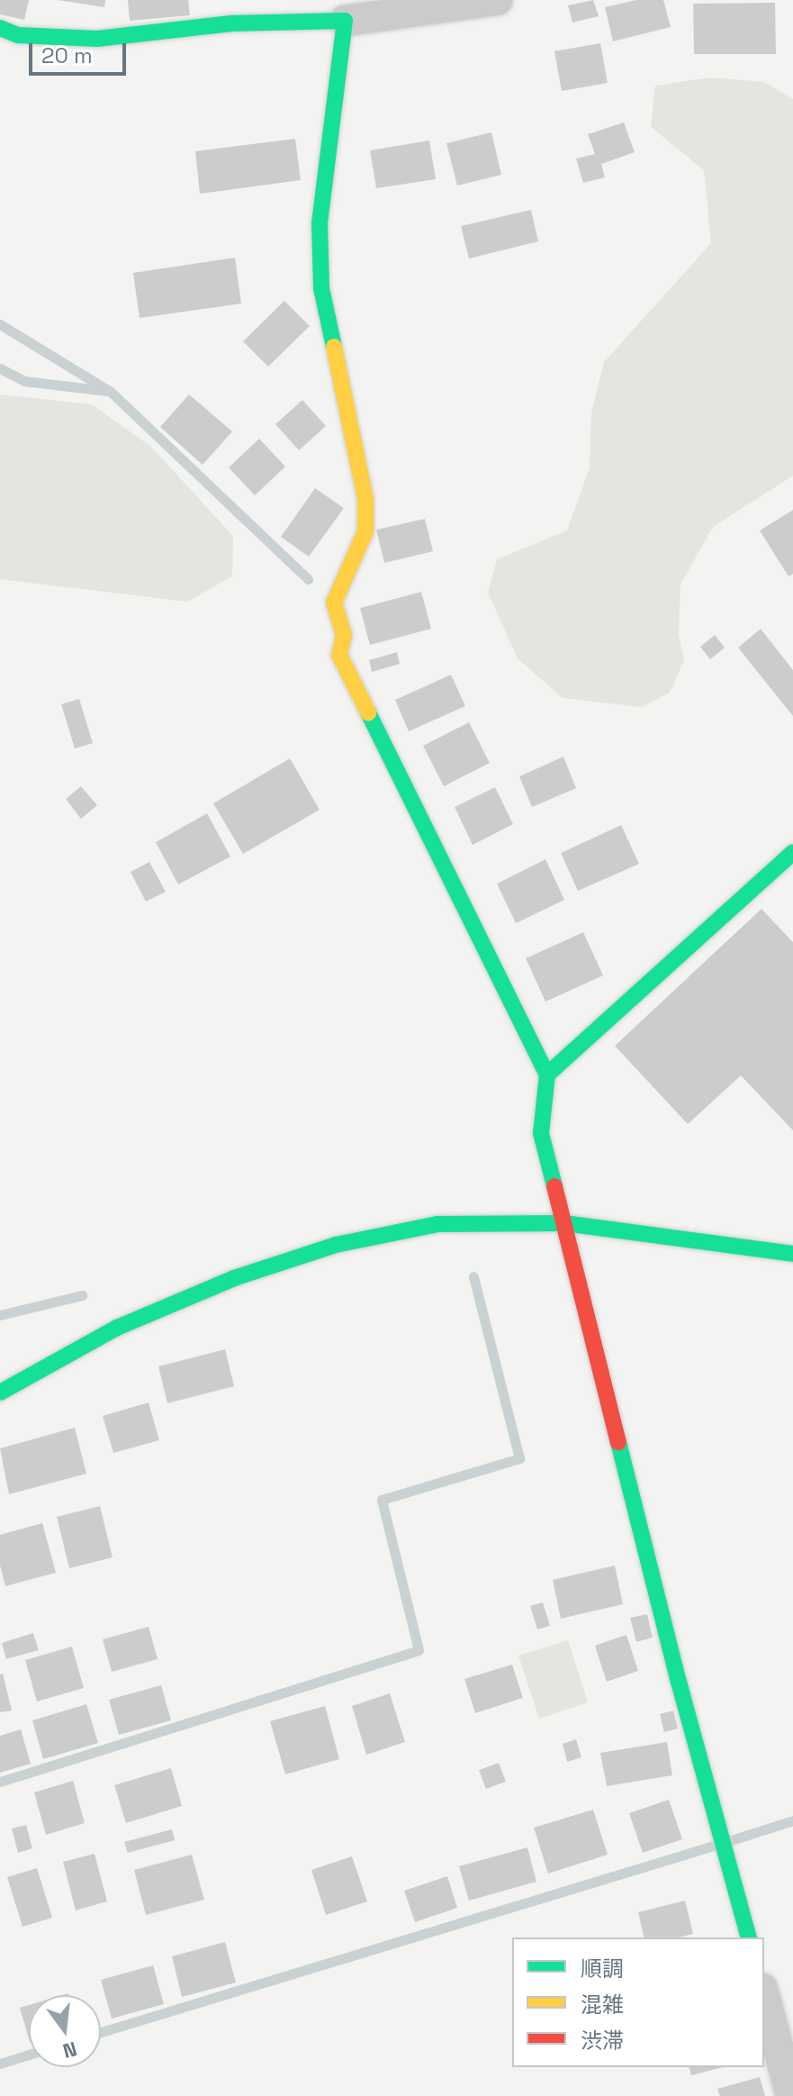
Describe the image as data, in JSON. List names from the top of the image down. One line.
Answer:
{"legend":["順調","混雑","渋滞"],"scale_bar":"20 m","north":"bottom"}
